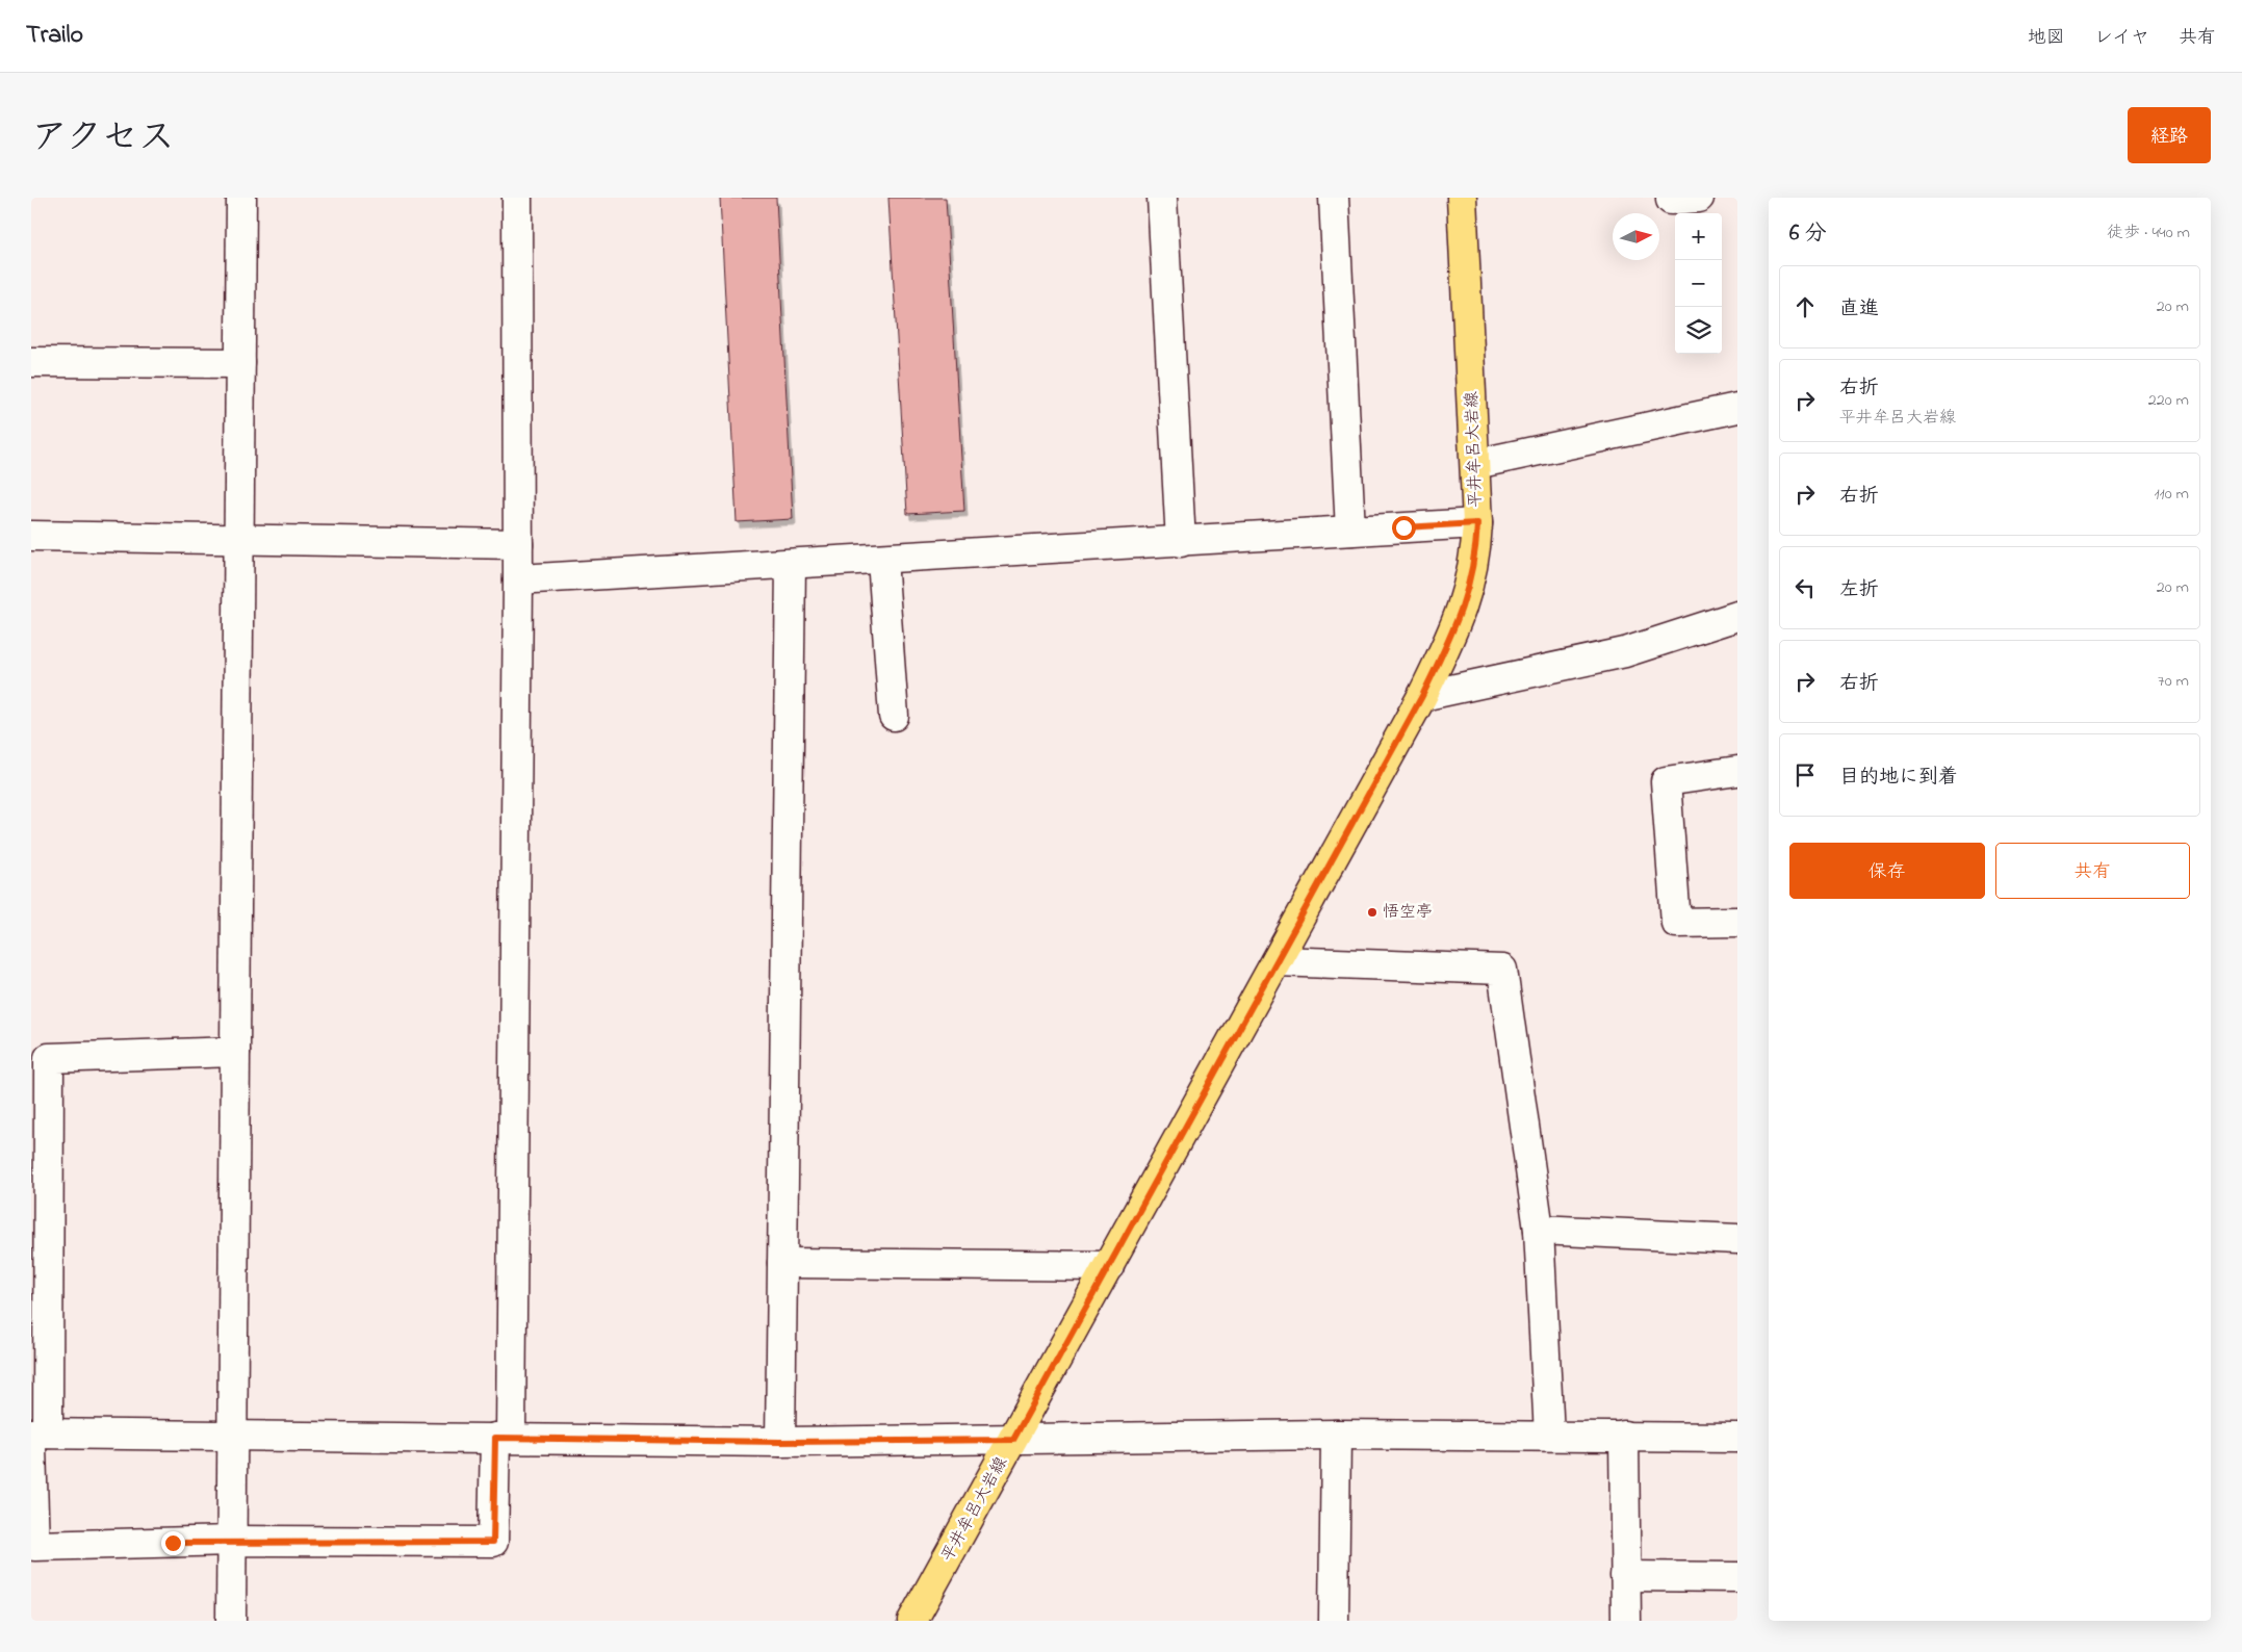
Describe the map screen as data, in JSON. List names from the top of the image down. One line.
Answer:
{"streets":{"main road":["平井牟呂大岩線"]},"places":["悟空亭"],"north":"right","page":{"header":"Trailo","nav":["地図","レイヤ","共有"],"title":"アクセス","buttons":["経路",["保存","共有"]],"heading":["6 分","徒歩 · 440 m"],"map_buttons":["+","−"],"list":[["直進","20 m"],["右折","平井牟呂大岩線","220 m"],["右折","110 m"],["左折","20 m"],["右折","70 m"],"目的地に到着"]}}
